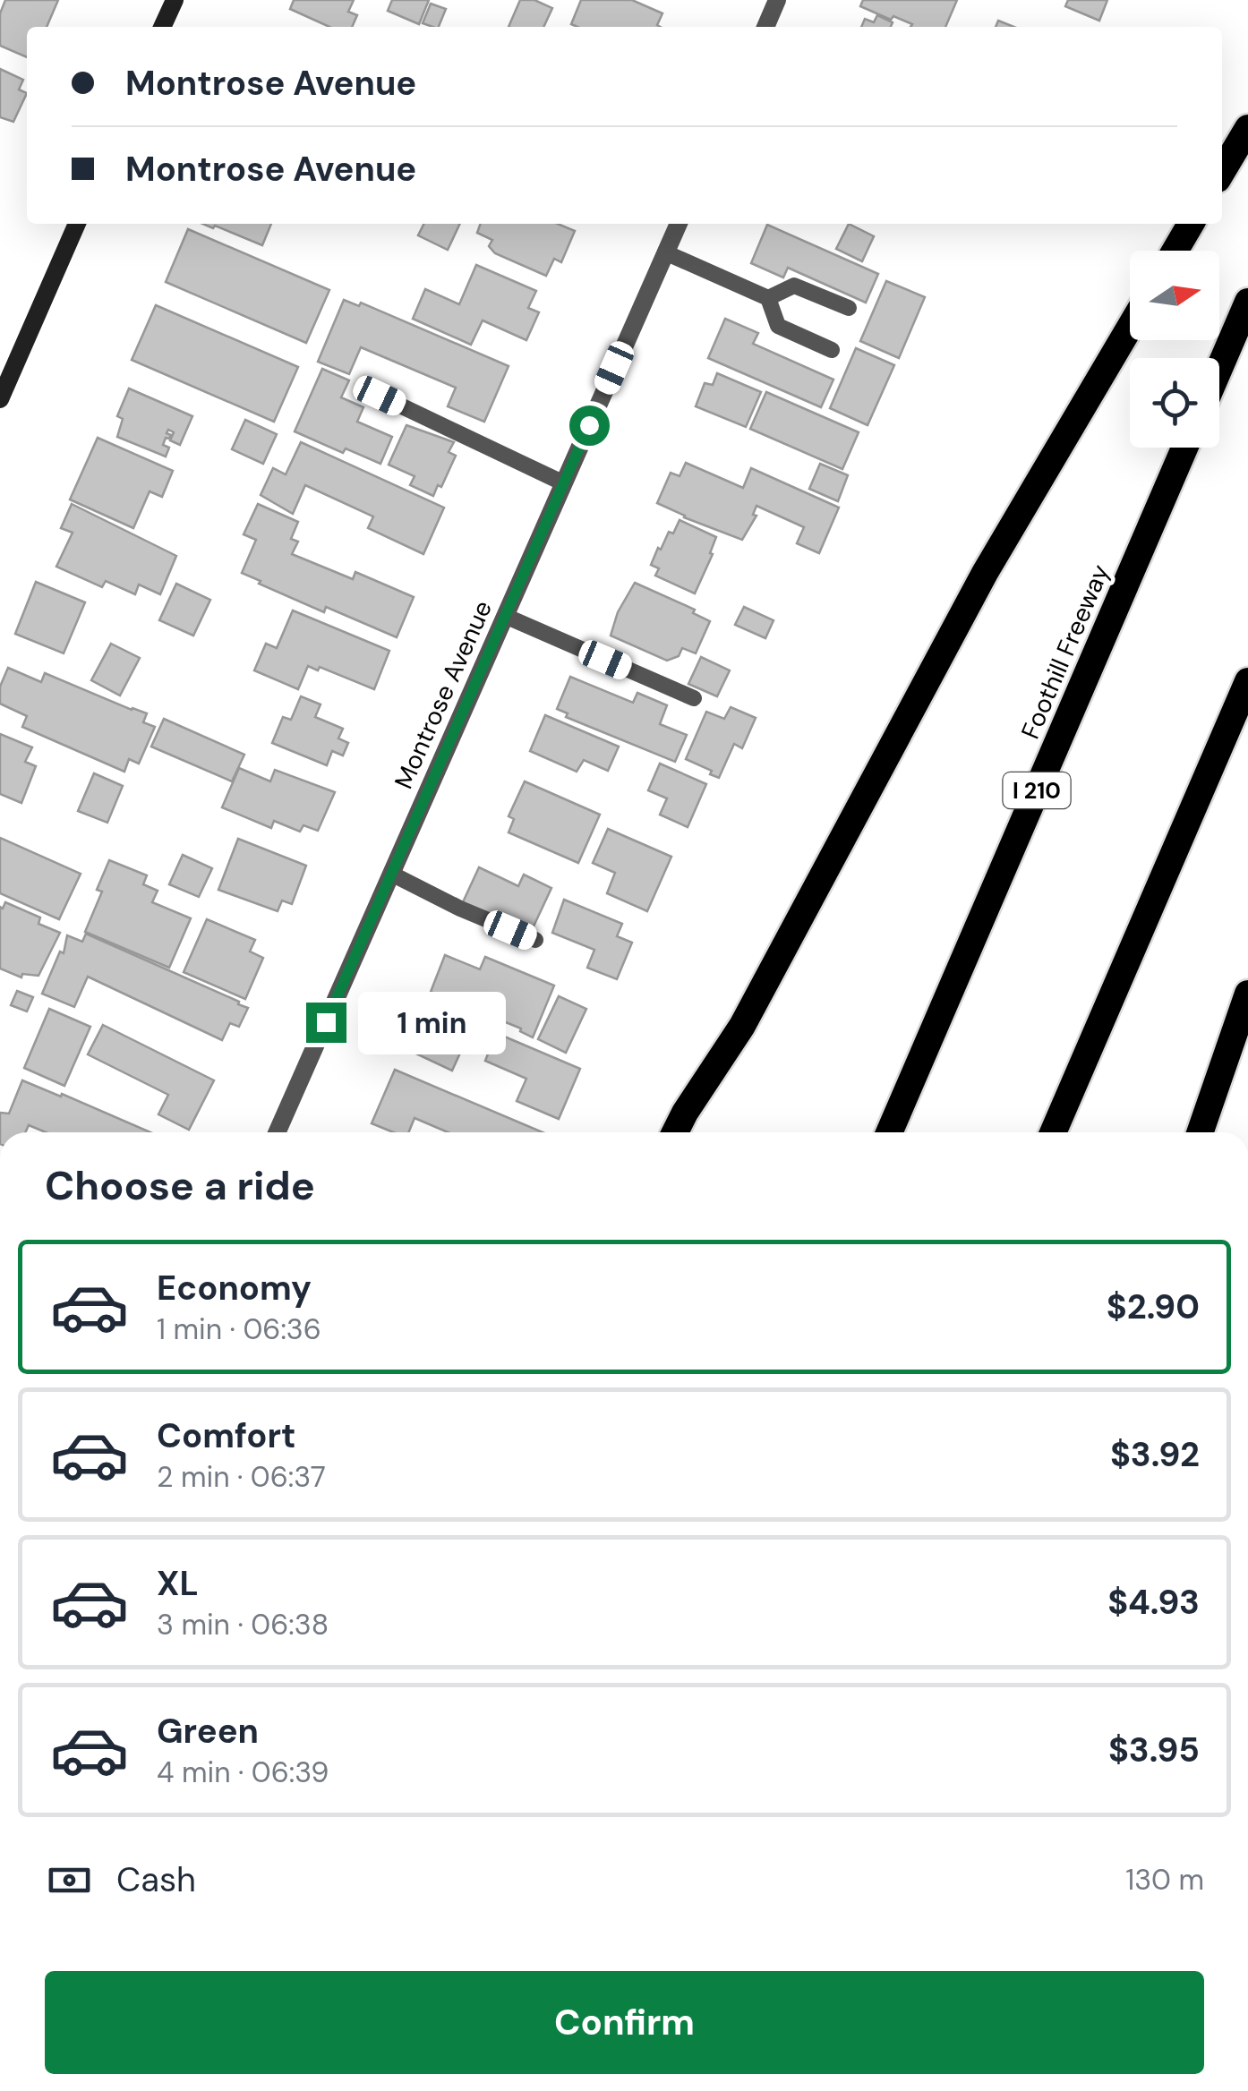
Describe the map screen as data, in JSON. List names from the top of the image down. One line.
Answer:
{"streets":{"highway":["Foothill Freeway","I 210"],"street":["Montrose Avenue"]},"north":"right","page":{"banner":["Montrose Avenue","Montrose Avenue"],"bubble":"1 min","heading":"Choose a ride","list":[{"name":"Economy","note":"1 min · 06:36","value":"$2.90"},{"name":"Comfort","note":"2 min · 06:37","value":"$3.92"},{"name":"XL","note":"3 min · 06:38","value":"$4.93"},{"name":"Green","note":"4 min · 06:39","value":"$3.95"}],"pay":["Cash","130 m"],"buttons":"Confirm"}}
